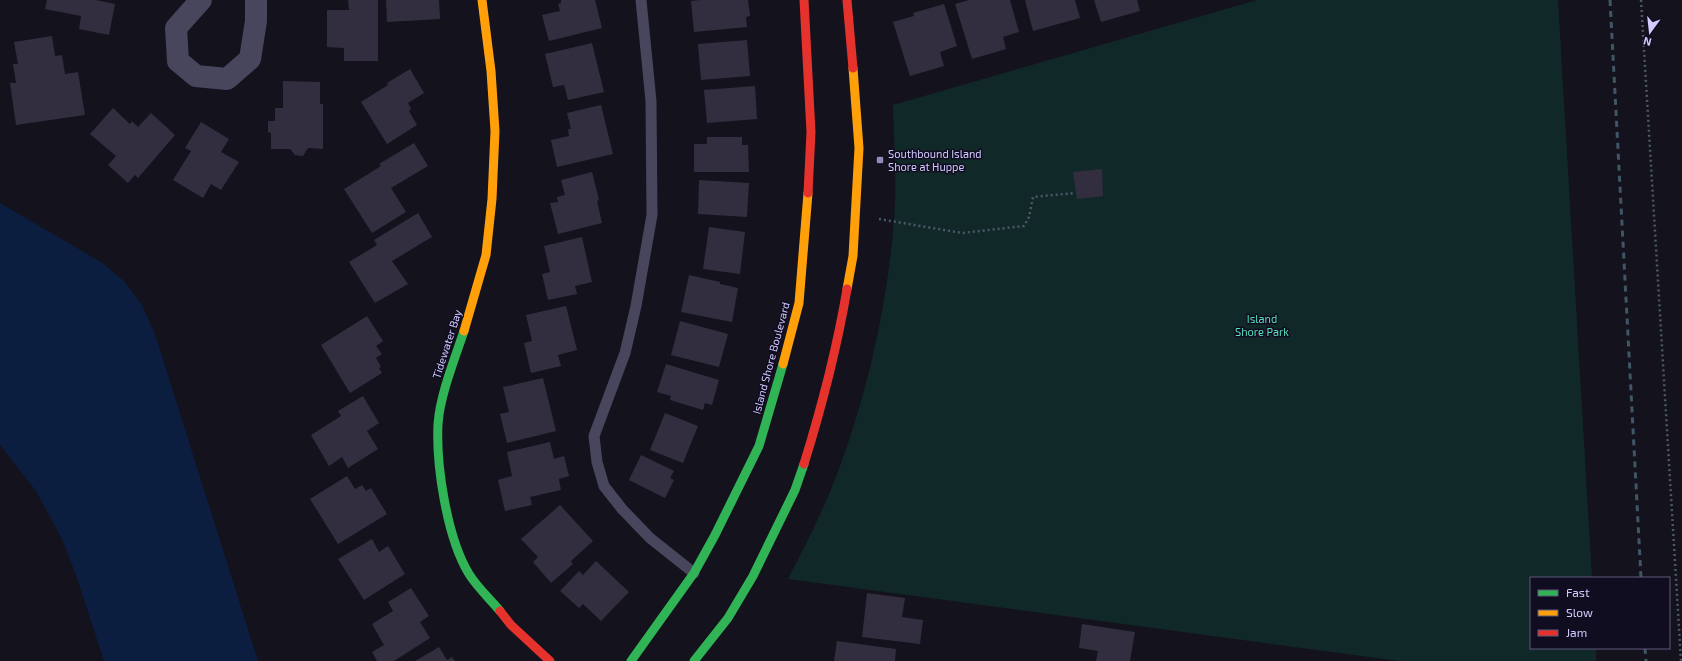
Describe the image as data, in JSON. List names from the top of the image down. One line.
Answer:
{"streets":{"street":["Tidewater Bay","Island Shore Boulevard"]},"parks":["Island Shore Park"],"places":{"transit":["Southbound Island Shore at Huppe"]},"legend":["Fast","Slow","Jam"],"north":"bottom"}
